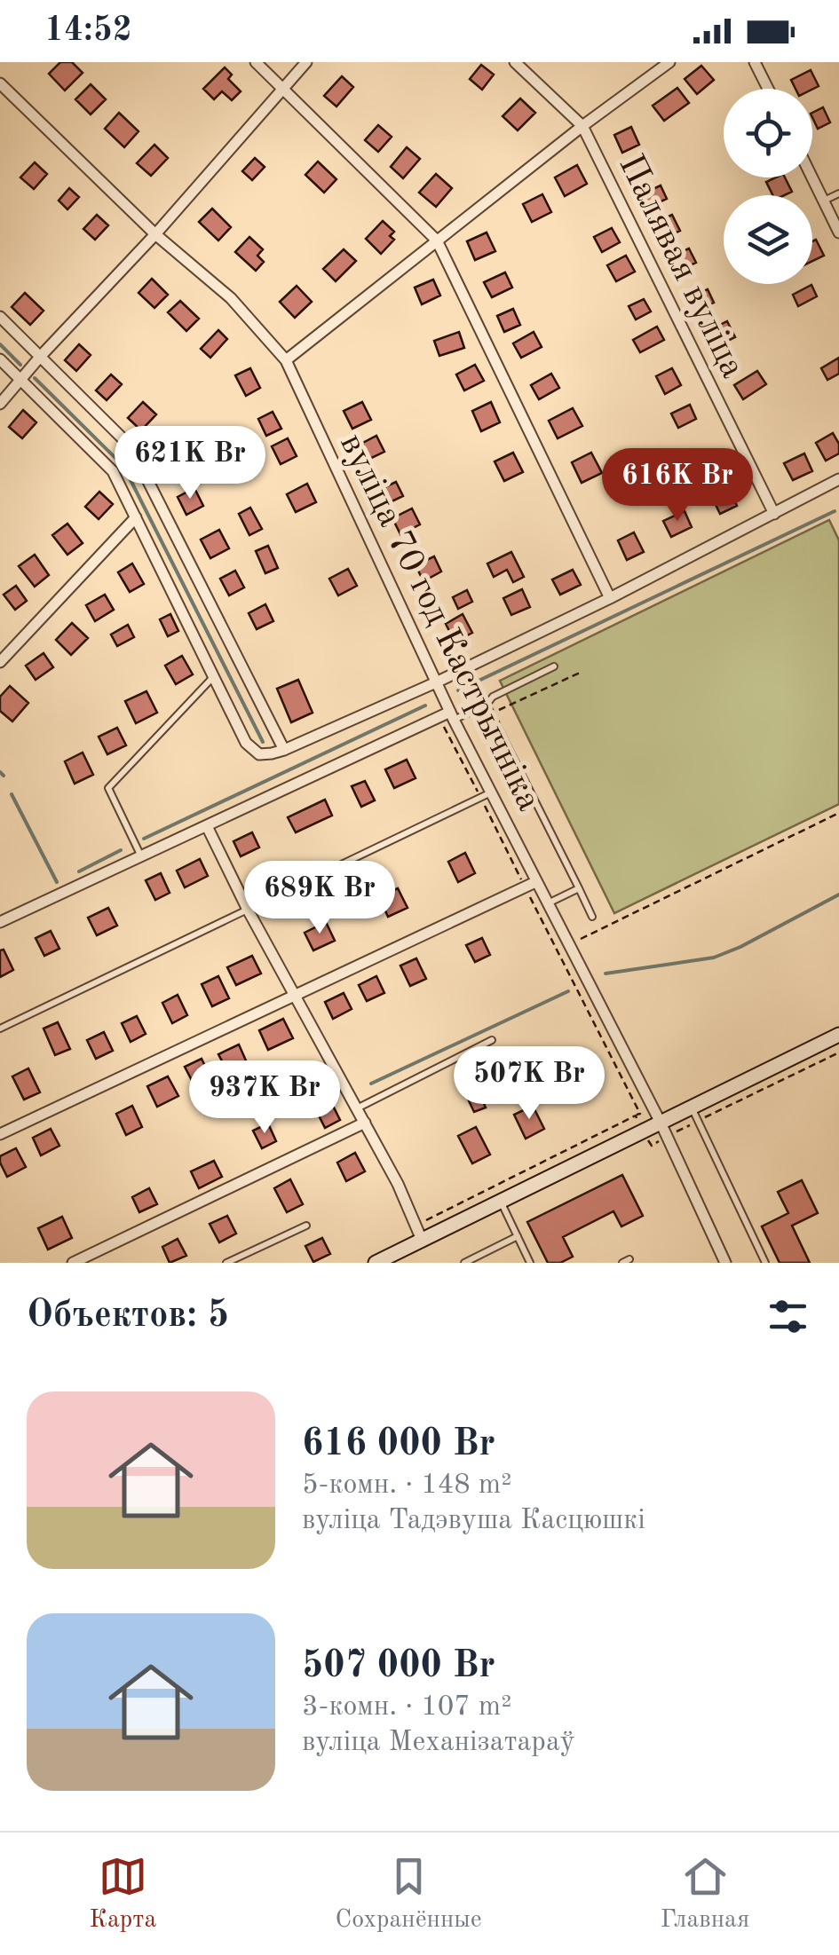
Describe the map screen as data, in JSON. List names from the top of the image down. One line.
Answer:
{"streets":{"street":["Палявая вуліца","вуліца 70 год Кастрычніка"]},"page":{"status":"14:52","price":["621K Br","616K Br","689K Br","507K Br","937K Br"],"heading":"Объектов: 5","list":[{"name":"616 000 Br","note":"5-комн. · 148 m² · вуліца Тадэвуша Касцюшкі"},{"name":"507 000 Br","note":"3-комн. · 107 m² · вуліца Механізатараў"}],"tabs":["Карта","Сохранённые","Главная"]}}
